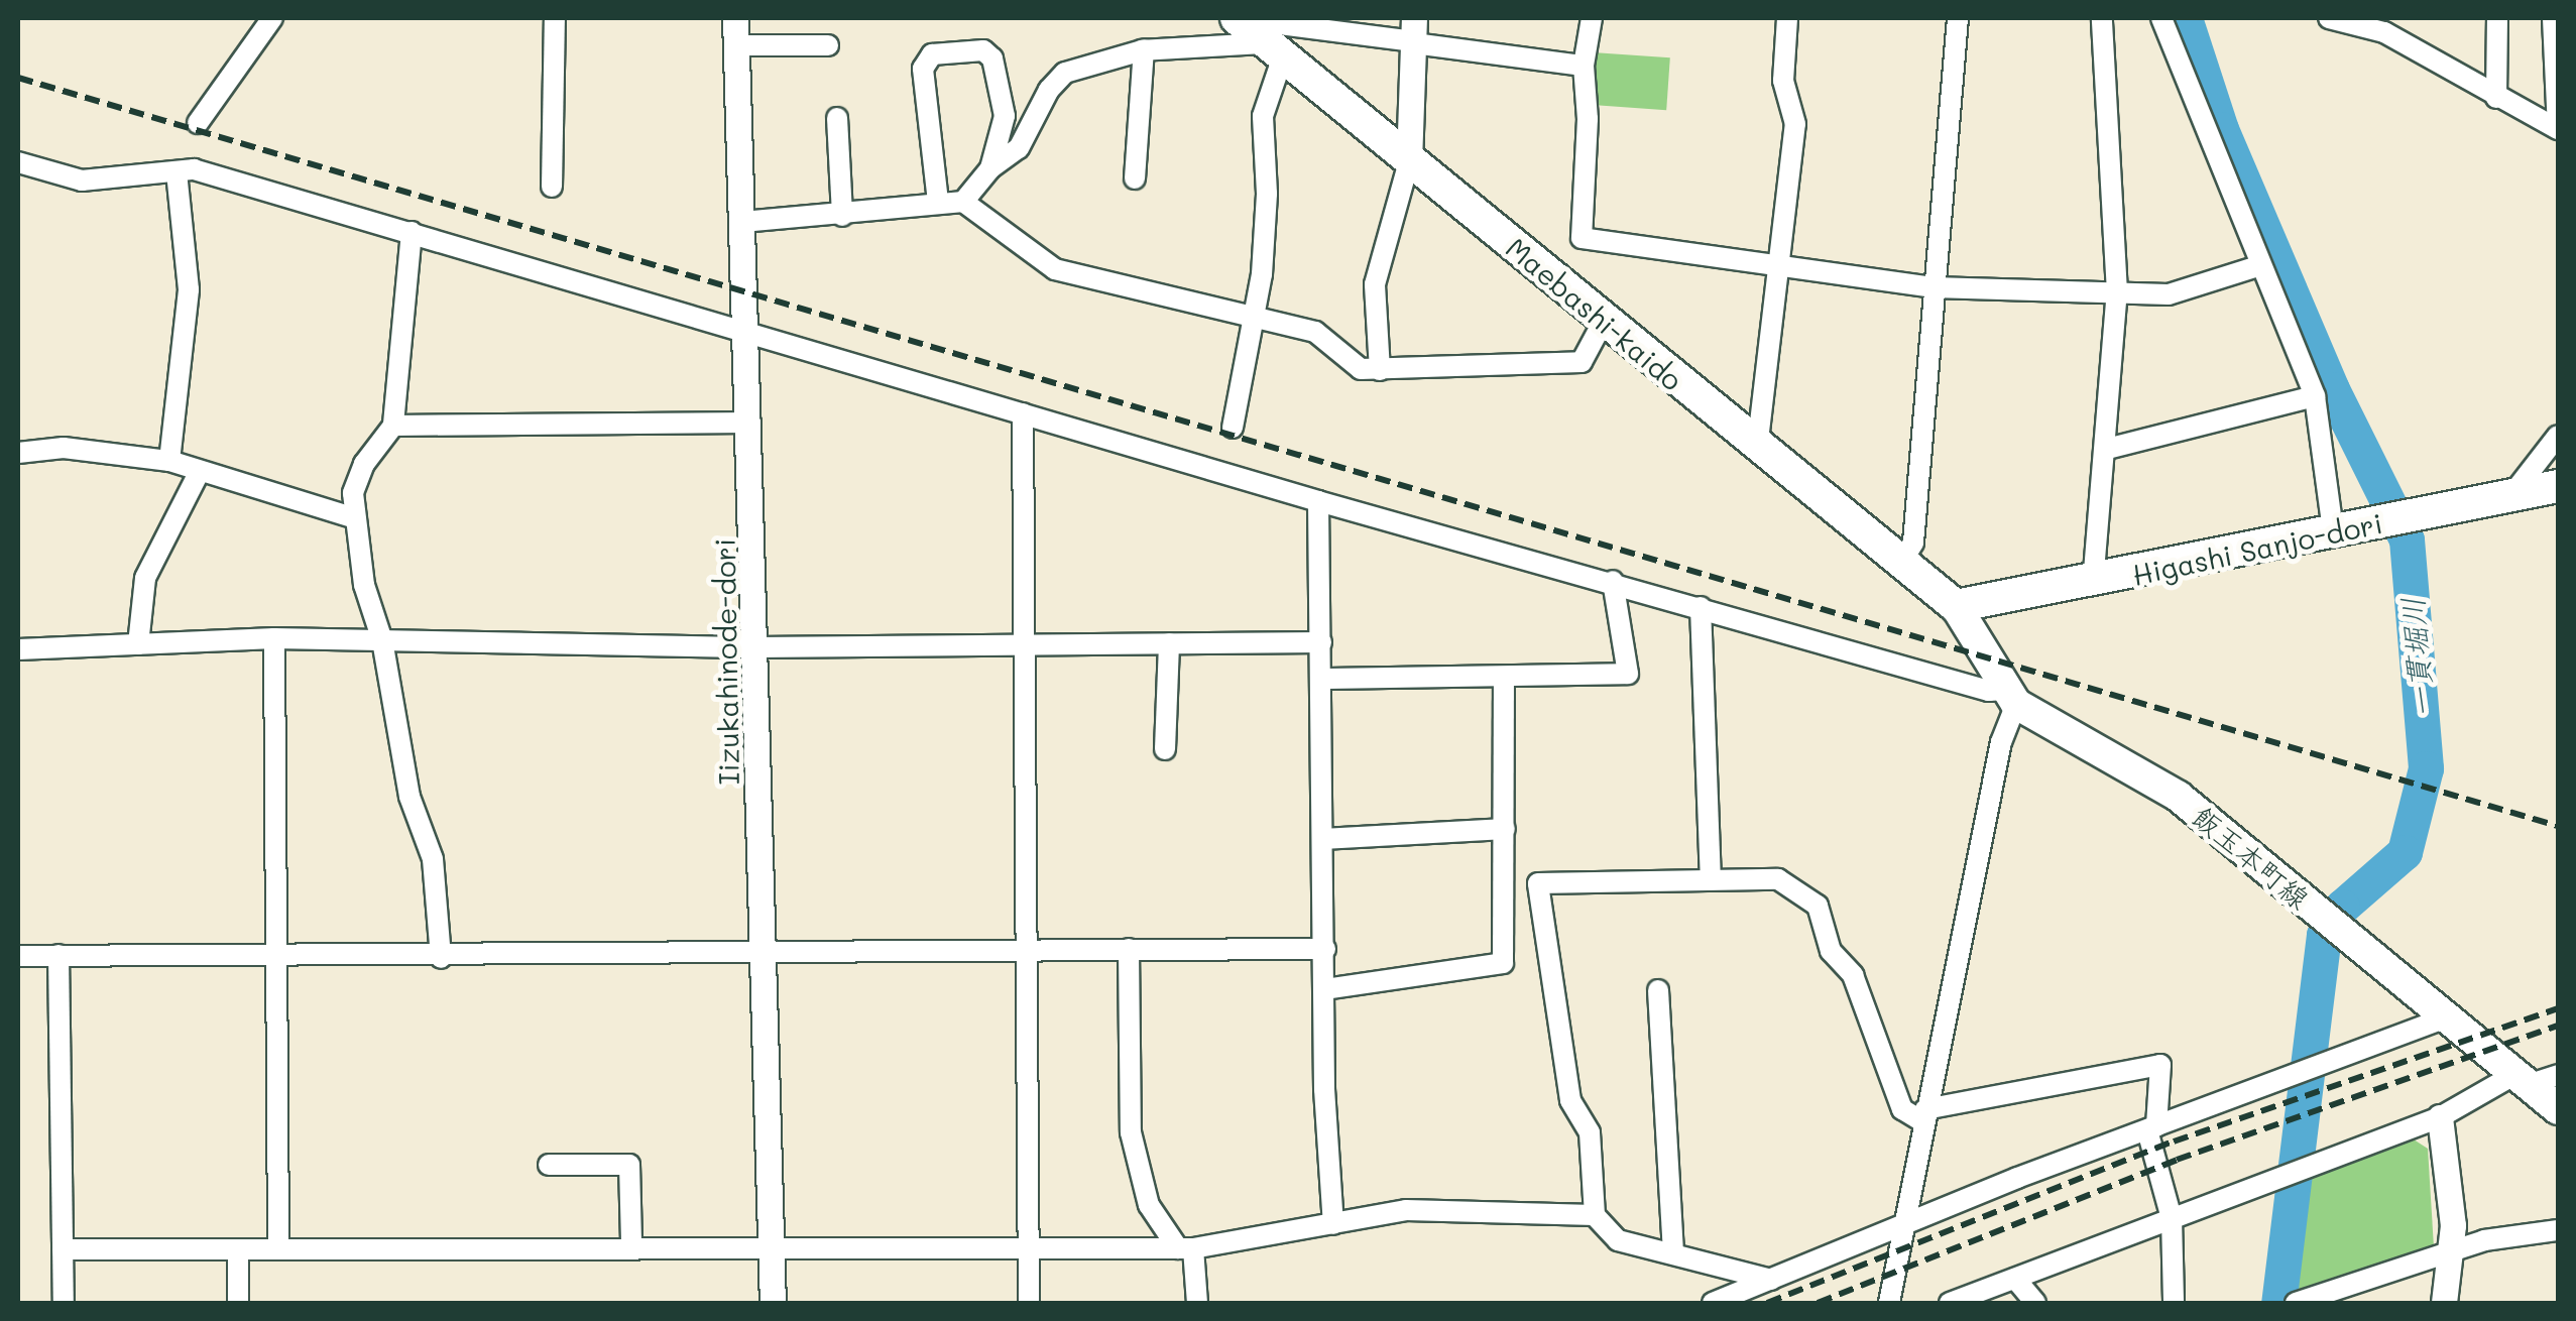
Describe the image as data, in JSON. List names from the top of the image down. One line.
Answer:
{"streets":{"main road":["Maebashi-kaido","Higashi Sanjo-dori","飯玉本町線"],"street":["Iizukahinode-dori"]},"crossings":[["Maebashi-kaido","Higashi Sanjo-dori"],["Maebashi-kaido","飯玉本町線"],["Higashi Sanjo-dori","飯玉本町線"]],"water":["一貫堀川"]}
